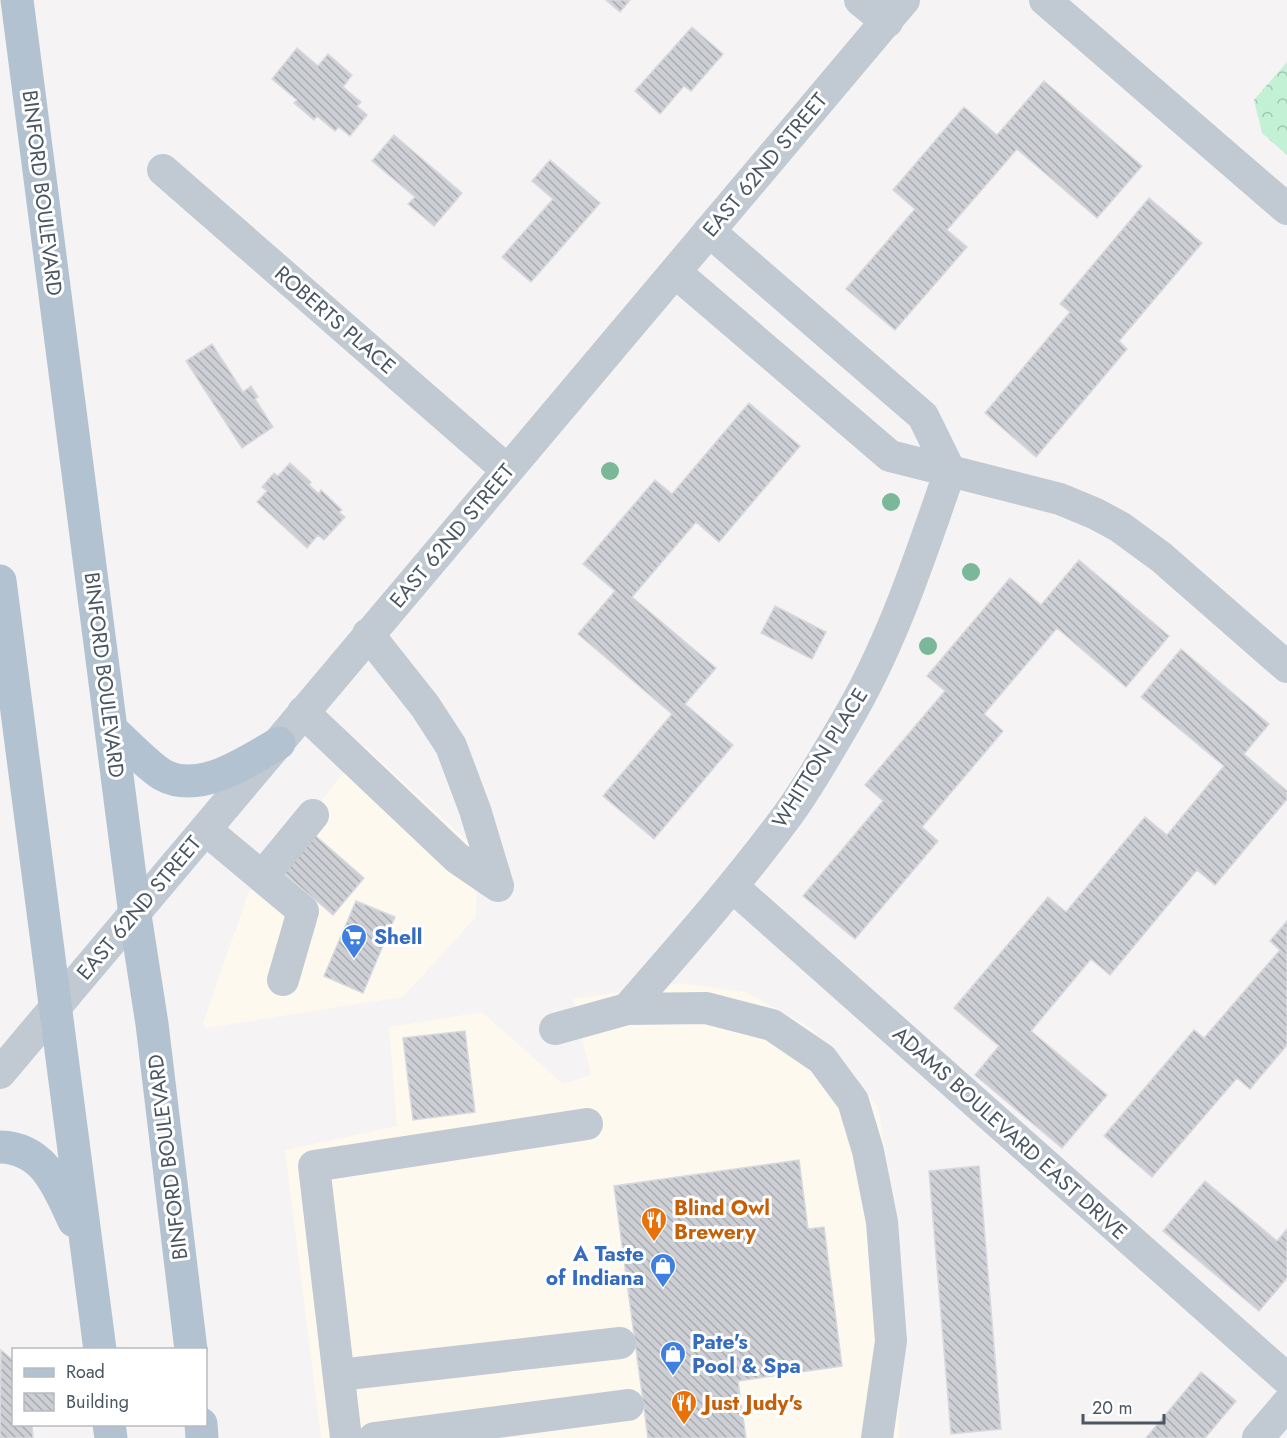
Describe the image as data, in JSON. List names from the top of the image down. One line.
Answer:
{"streets":{"main road":["BINFORD BOULEVARD"],"street":["EAST 62ND STREET","ROBERTS PLACE","WHITTON PLACE","ADAMS BOULEVARD EAST DRIVE"]},"crossings":[["EAST 62ND STREET","BINFORD BOULEVARD"],["EAST 62ND STREET","ROBERTS PLACE"],["WHITTON PLACE","ADAMS BOULEVARD EAST DRIVE"]],"places":{"supermarket":["Shell"],"restaurant":["Blind Owl Brewery","Just Judy's"],"shop":["A Taste of Indiana","Pate's Pool & Spa"]},"legend":["Road","Building"],"scale_bar":"20 m"}
